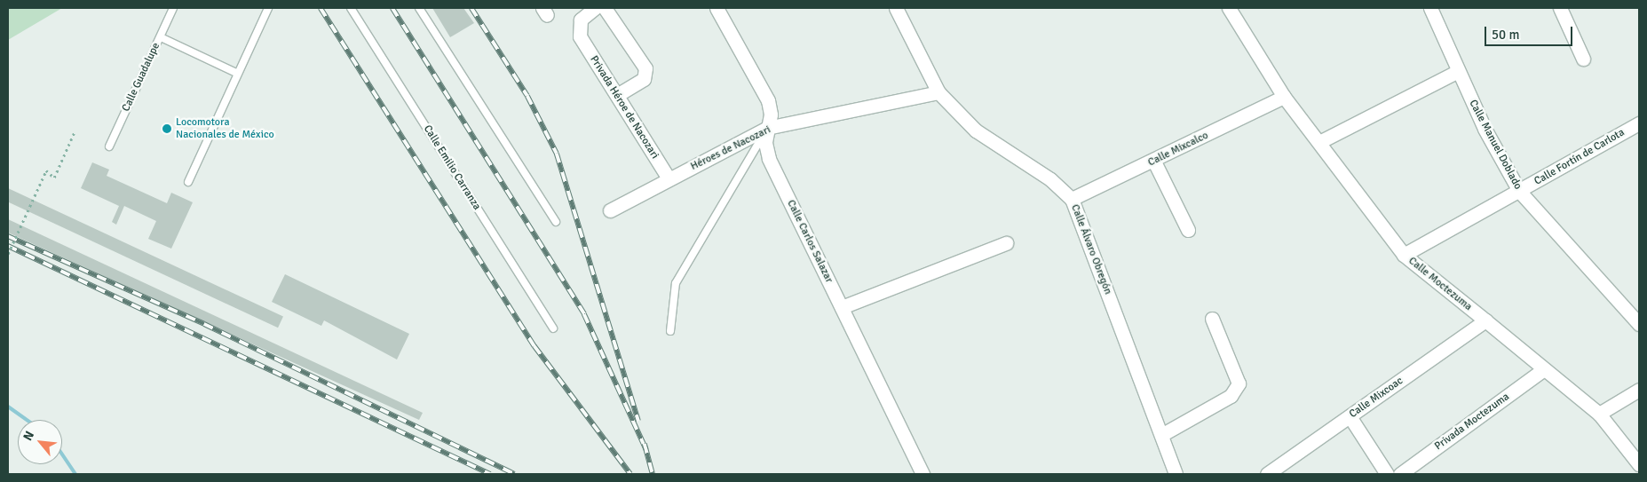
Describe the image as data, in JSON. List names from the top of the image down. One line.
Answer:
{"streets":{"street":["Privada Héroe de Nacozari","Calle Manuel Doblado","Héroes de Nacozari","Calle Mixcalco","Calle Fortín de Carlota","Calle Carlos Salazar","Calle Álvaro Obregón","Calle Moctezuma","Calle Mixcoac","Privada Moctezuma"],"lane":["Calle Guadalupe","Calle Emilio Carranza"]},"crossings":[["Privada Héroe de Nacozari","Héroes de Nacozari"],["Calle Manuel Doblado","Calle Fortín de Carlota"],["Héroes de Nacozari","Calle Carlos Salazar"],["Héroes de Nacozari","Calle Álvaro Obregón"],["Calle Mixcalco","Calle Álvaro Obregón"],["Calle Mixcalco","Calle Moctezuma"],["Calle Fortín de Carlota","Calle Moctezuma"],["Calle Moctezuma","Calle Mixcoac"],["Calle Moctezuma","Privada Moctezuma"]],"places":["Locomotora Nacionales de México"],"scale_bar":"50 m","north":"top left"}
